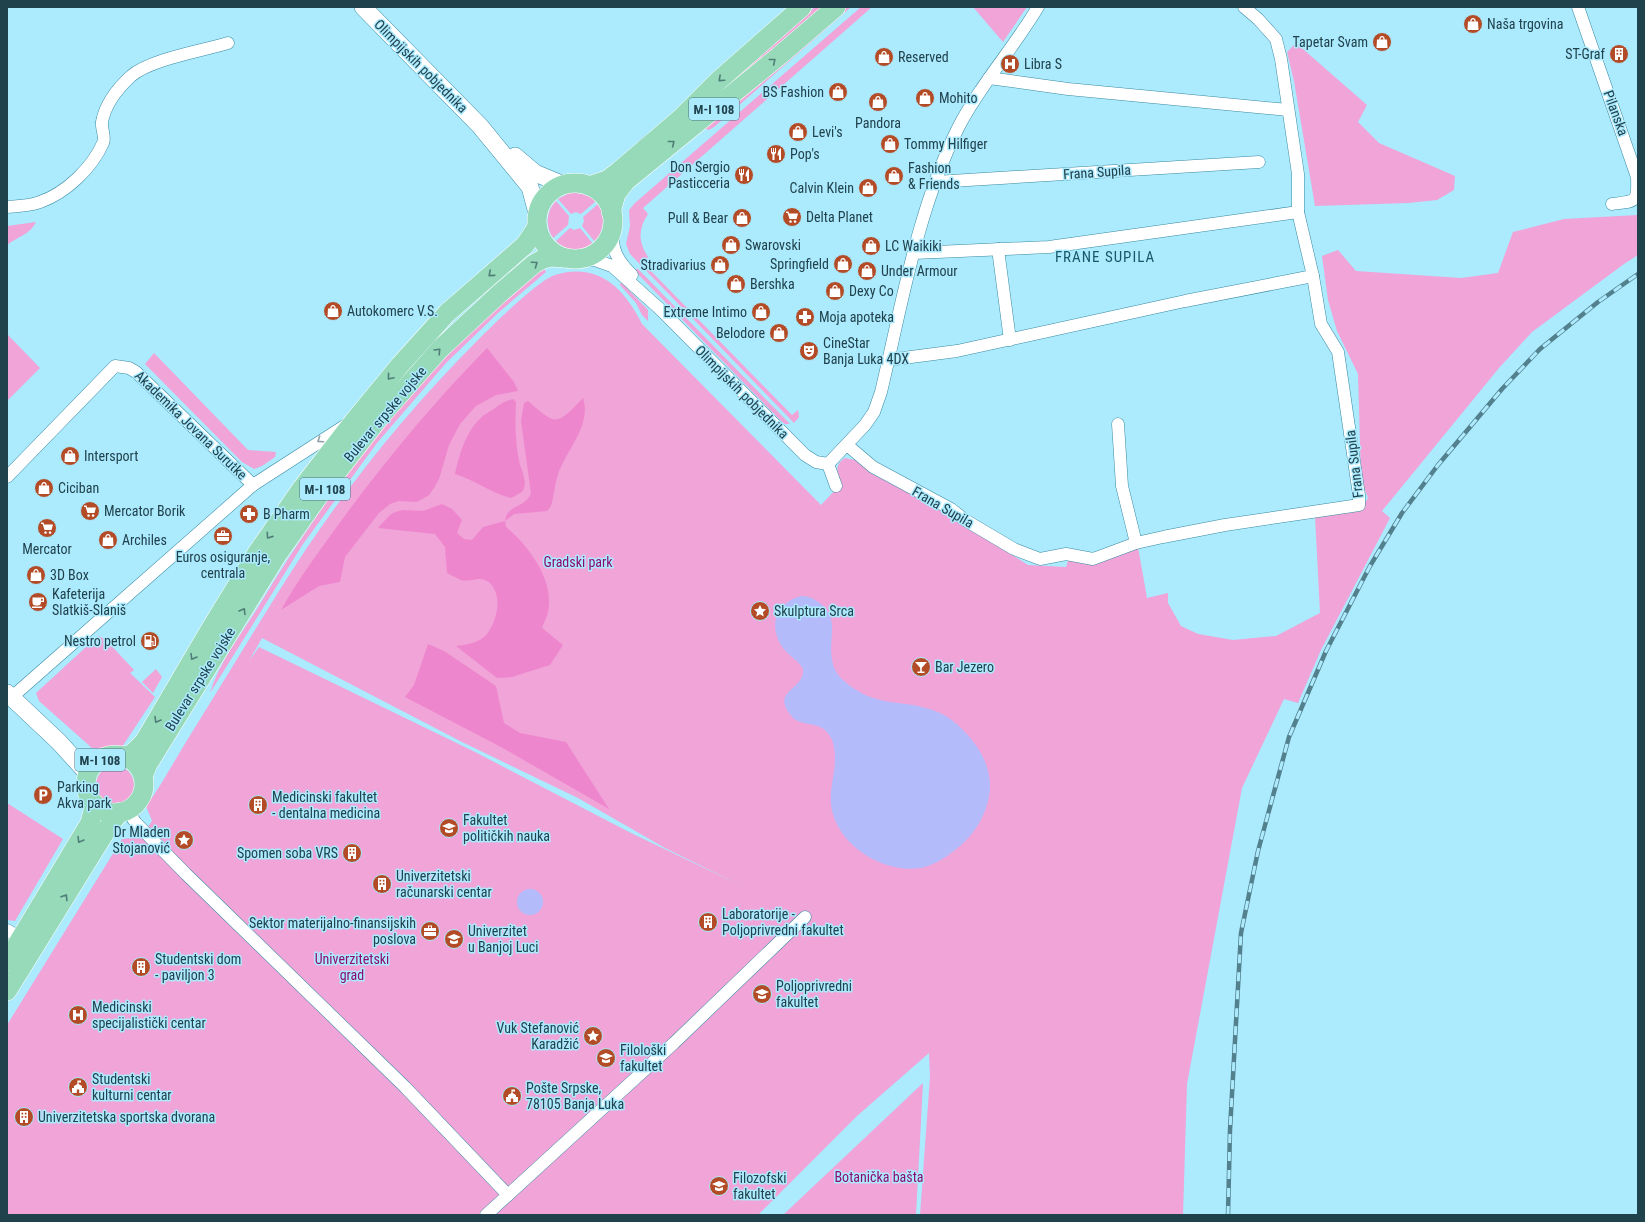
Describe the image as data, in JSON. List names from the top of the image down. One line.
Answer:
{"streets":{"main road":["M-I 108","Bulevar srpske vojske"],"street":["Olimpijskih pobjednika","Pilanska","Frana Supila","Akademika Jovana Surutke"]},"crossings":[["Olimpijskih pobjednika","M-I 108"],["Olimpijskih pobjednika","Bulevar srpske vojske"],["M-I 108","Bulevar srpske vojske"]],"districts":["FRANE SUPILA"],"parks":["Gradski park","Univerzitetski grad","Botanička bašta"],"places":{"shop":["Naša trgovina","Tapetar Svam","Reserved","BS Fashion","Mohito","Pandora","Levi's","Tommy Hilfiger","Fashion & Friends","Calvin Klein","Pull & Bear","Swarovski","LC Waikiki","Springfield","Stradivarius","Under Armour","Bershka","Dexy Co","Autokomerc V.S.","Extreme Intimo","Belodore","Intersport","Ciciban","Archiles","3D Box"],"building":["ST-Graf","Medicinski fakultet - dentalna medicina","Spomen soba VRS","Univerzitetski računarski centar","Laboratorije - Poljoprivredni fakultet","Studentski dom - paviljon 3","Univerzitetska sportska dvorana"],"hospital":["Libra S","Medicinski specijalistički centar"],"restaurant":["Pop's","Don Sergio Pasticceria"],"supermarket":["Delta Planet","Mercator Borik","Mercator"],"pharmacy":["Moja apoteka","B Pharm"],"theatre":["CineStar Banja Luka 4DX"],"office":["Euros osiguranje, centrala","Sektor materijalno-finansijskih poslova"],"cafe":["Kafeterija Slatkiš-Slaniš"],"place":["Skulptura Srca","Dr Mladen Stojanović","Vuk Stefanović Karadžić"],"fuel station":["Nestro petrol"],"bar":["Bar Jezero"],"parking":["Parking Akva park"],"school or university":["Fakultet političkih nauka","Univerzitet u Banjoj Luci","Poljoprivredni fakultet","Filološki fakultet","Filozofski fakultet"],"public building":["Studentski kulturni centar","Pošte Srpske, 78105 Banja Luka"]}}
